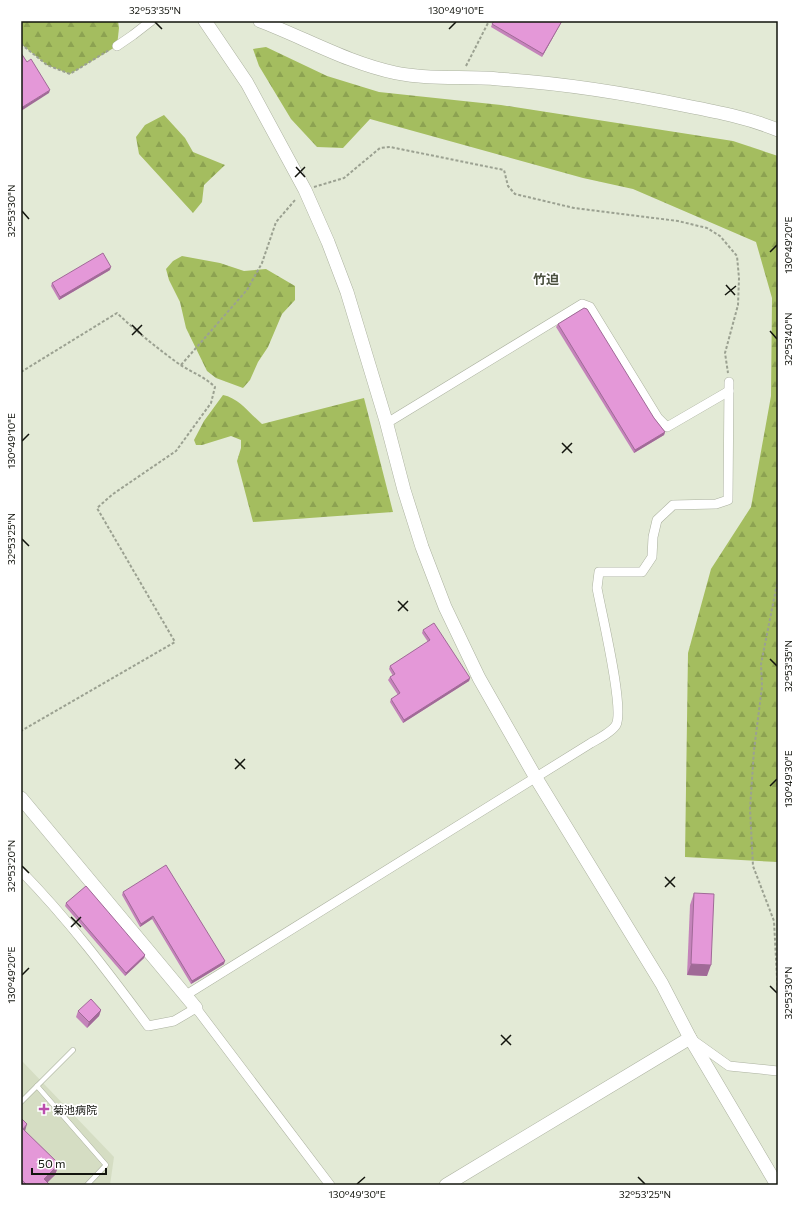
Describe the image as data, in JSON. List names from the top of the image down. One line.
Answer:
{"districts":["竹迫"],"places":{"health":["菊池病院"]},"scale_bar":"50 m","coordinates":["32°53'35\"N","130°49'10\"E","32°53'30\"N","130°49'20\"E","32°53'40\"N","32°53'25\"N","130°49'30\"E","32°53'20\"N"]}
